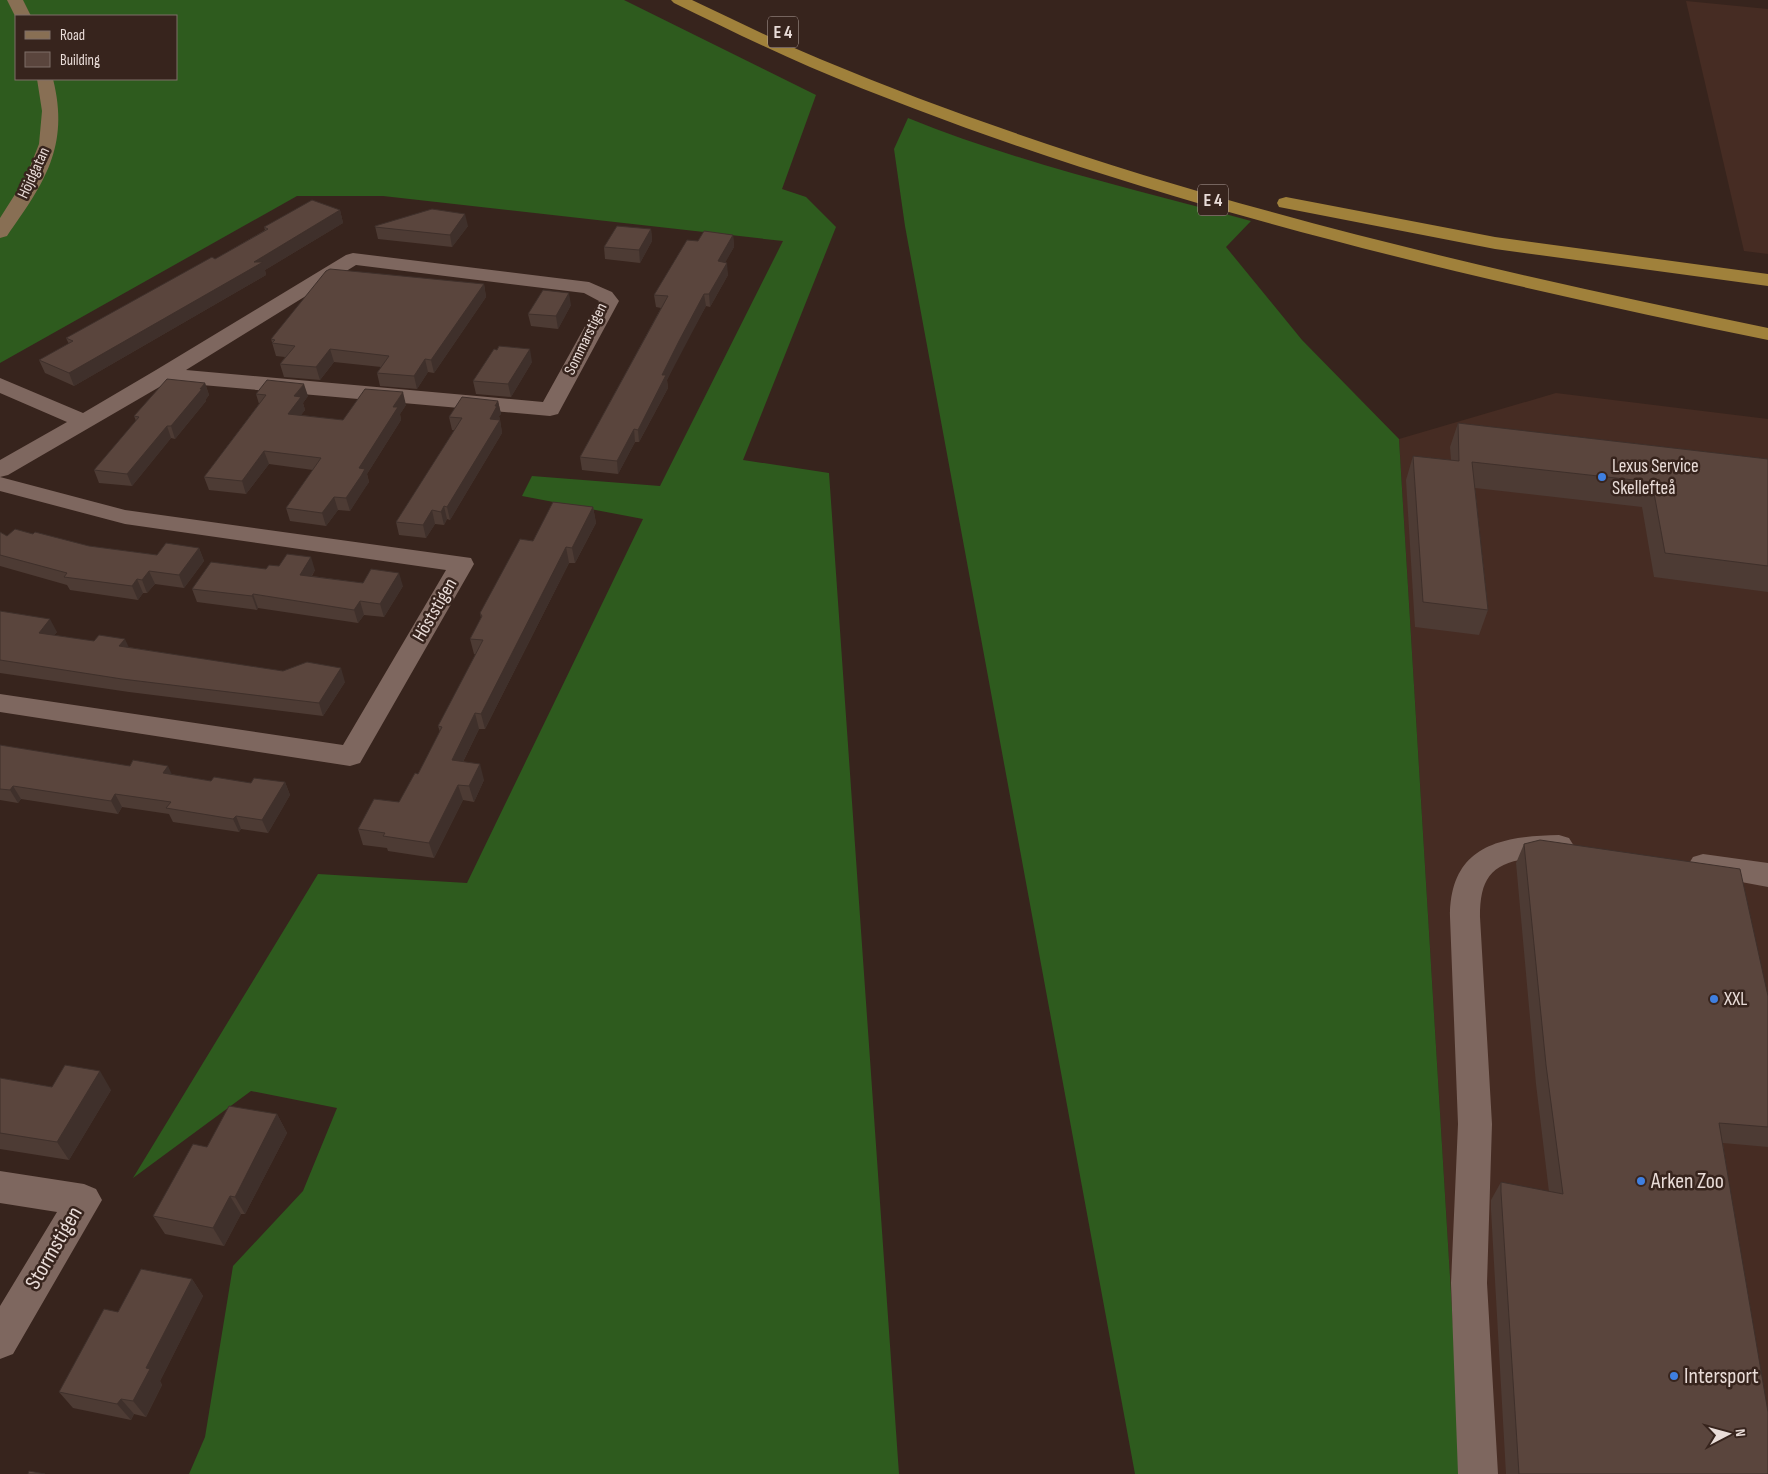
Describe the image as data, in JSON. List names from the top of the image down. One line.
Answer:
{"streets":{"highway":["E 4"],"street":["Höjdgatan","Sommarstigen","Höststigen","Stormstigen"]},"places":["Lexus Service Skellefteå","XXL","Arken Zoo","Intersport"],"legend":["Road","Building"],"north":"right"}
